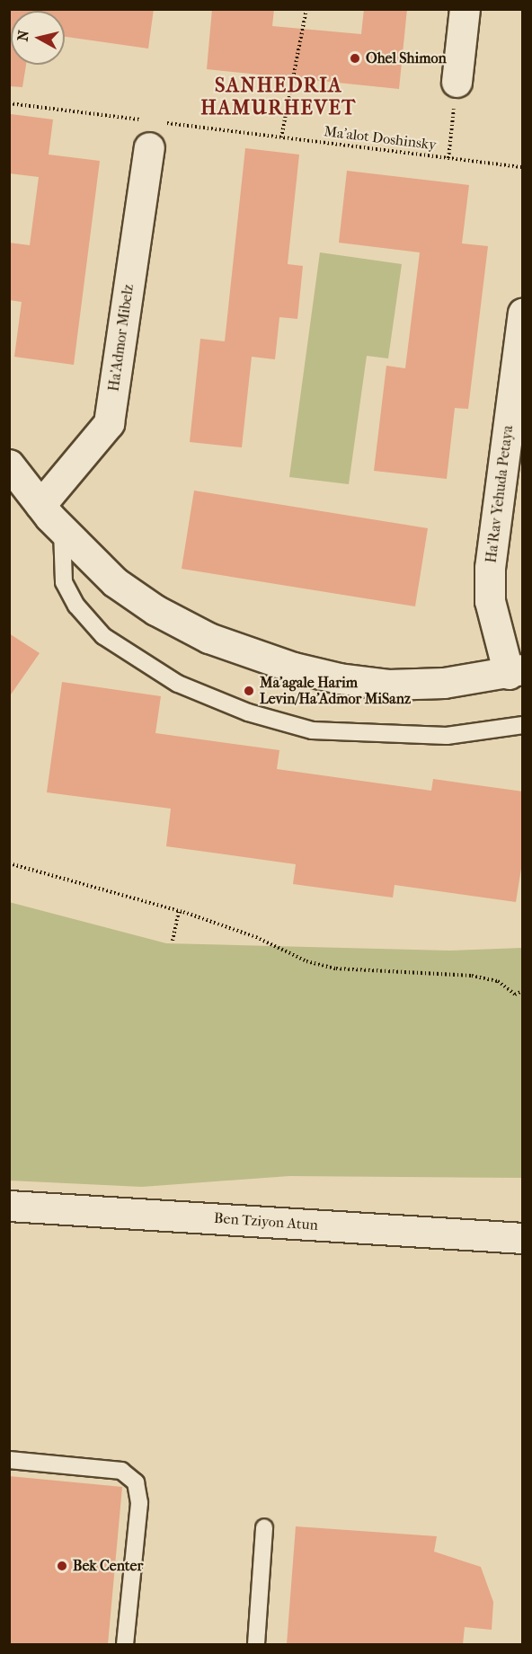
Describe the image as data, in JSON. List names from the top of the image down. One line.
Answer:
{"streets":{"street":["Ha'Admor Mibelz","Ha'Rav Yehuda Petaya","Ben Tziyon Atun"],"path":["Ma'alot Doshinsky"]},"crossings":[["Ma'alot Doshinsky","Ha'Admor Mibelz"]],"districts":["SANHEDRIA HAMURHEVET"],"places":["Ohel Shimon","Ma'agale Harim Levin/Ha'Admor MiSanz","Bek Center"],"north":"left"}
